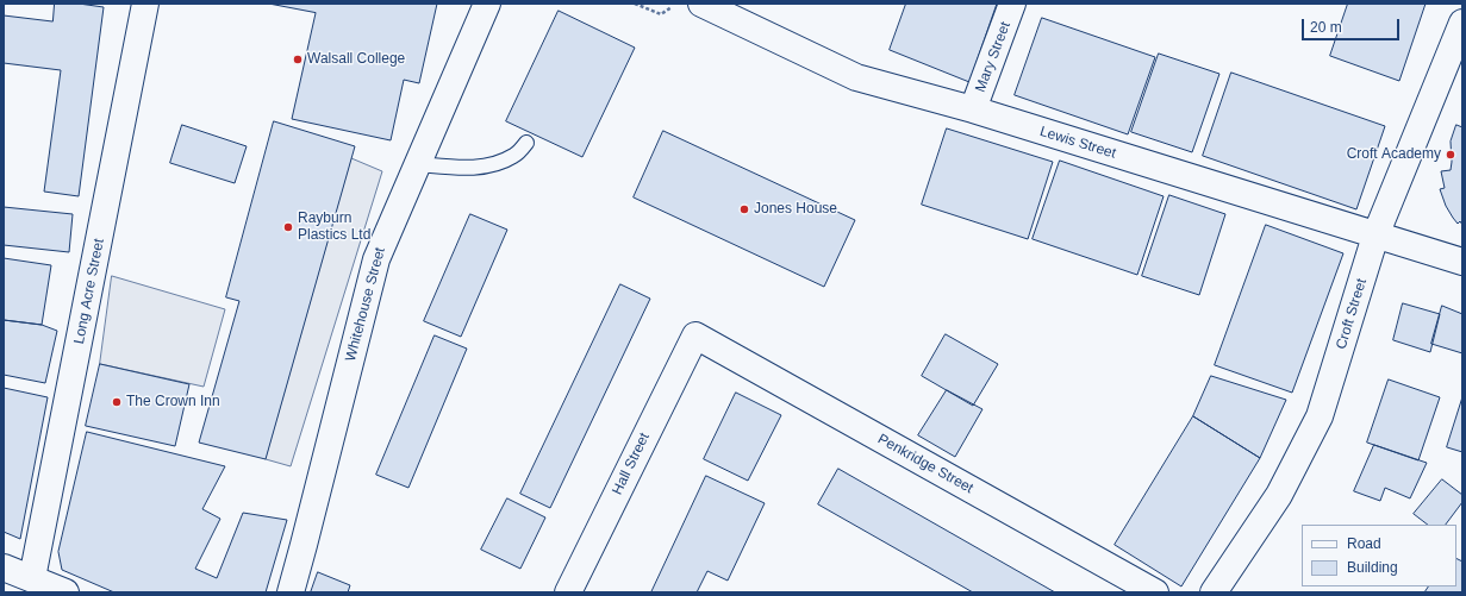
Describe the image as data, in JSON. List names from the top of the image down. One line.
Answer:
{"streets":{"street":["Mary Street","Lewis Street","Long Acre Street","Whitehouse Street","Croft Street","Hall Street","Penkridge Street"]},"crossings":[["Mary Street","Lewis Street"],["Lewis Street","Croft Street"],["Hall Street","Penkridge Street"]],"places":["Walsall College","Croft Academy","Jones House","Rayburn Plastics Ltd","The Crown Inn"],"legend":["Road","Building"],"scale_bar":"20 m"}
